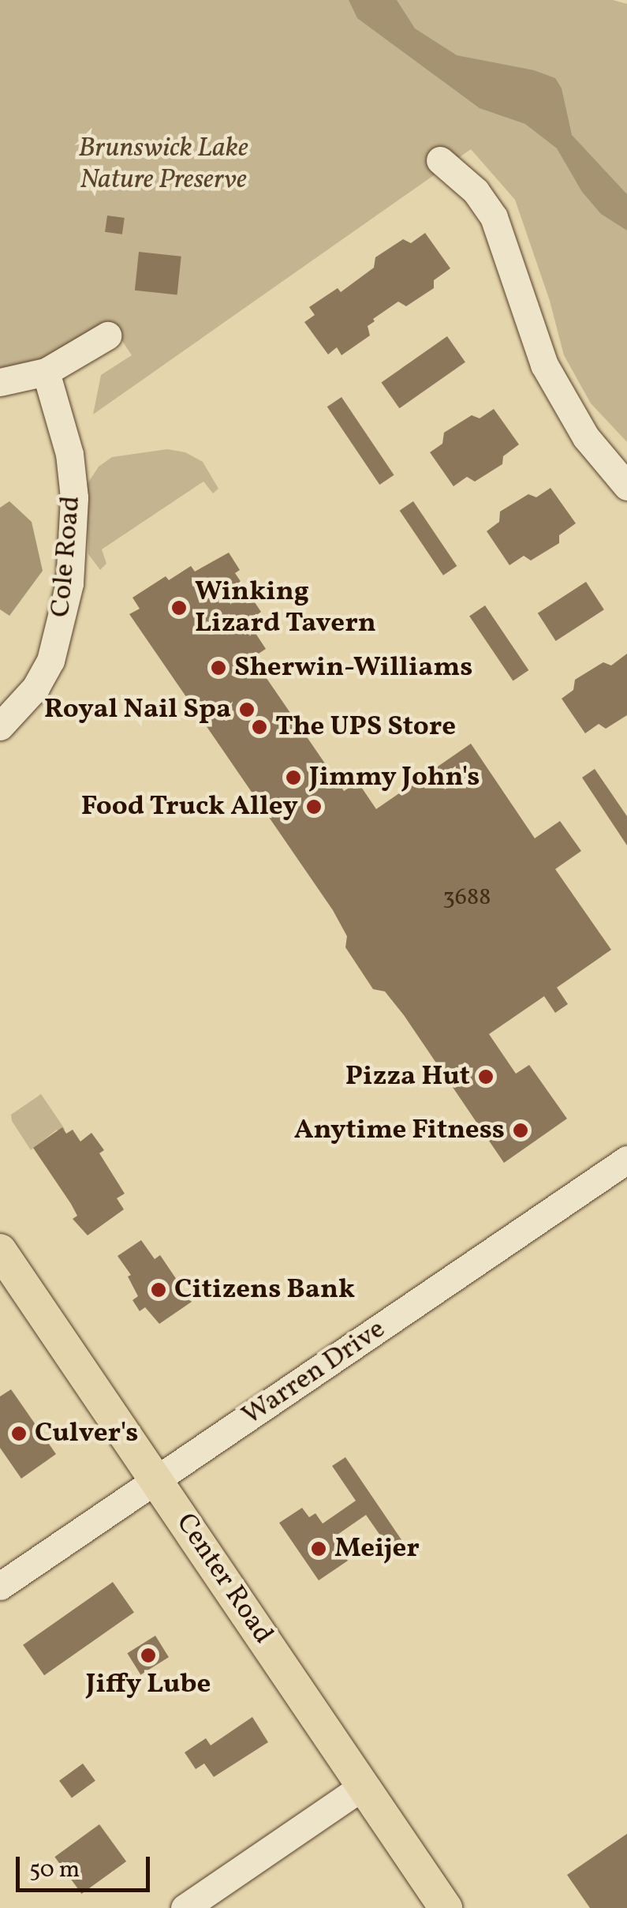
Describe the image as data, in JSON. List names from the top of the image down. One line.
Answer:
{"streets":{"main road":["Center Road"],"street":["Cole Road","Warren Drive"]},"crossings":[["Warren Drive","Center Road"]],"parks":["Brunswick Lake Nature Preserve"],"places":["Winking Lizard Tavern","Sherwin-Williams","Royal Nail Spa","The UPS Store","Jimmy John's","Food Truck Alley","Pizza Hut","Anytime Fitness","Citizens Bank","Culver's","Meijer","Jiffy Lube"],"house_numbers":["3688"],"scale_bar":"50 m"}
